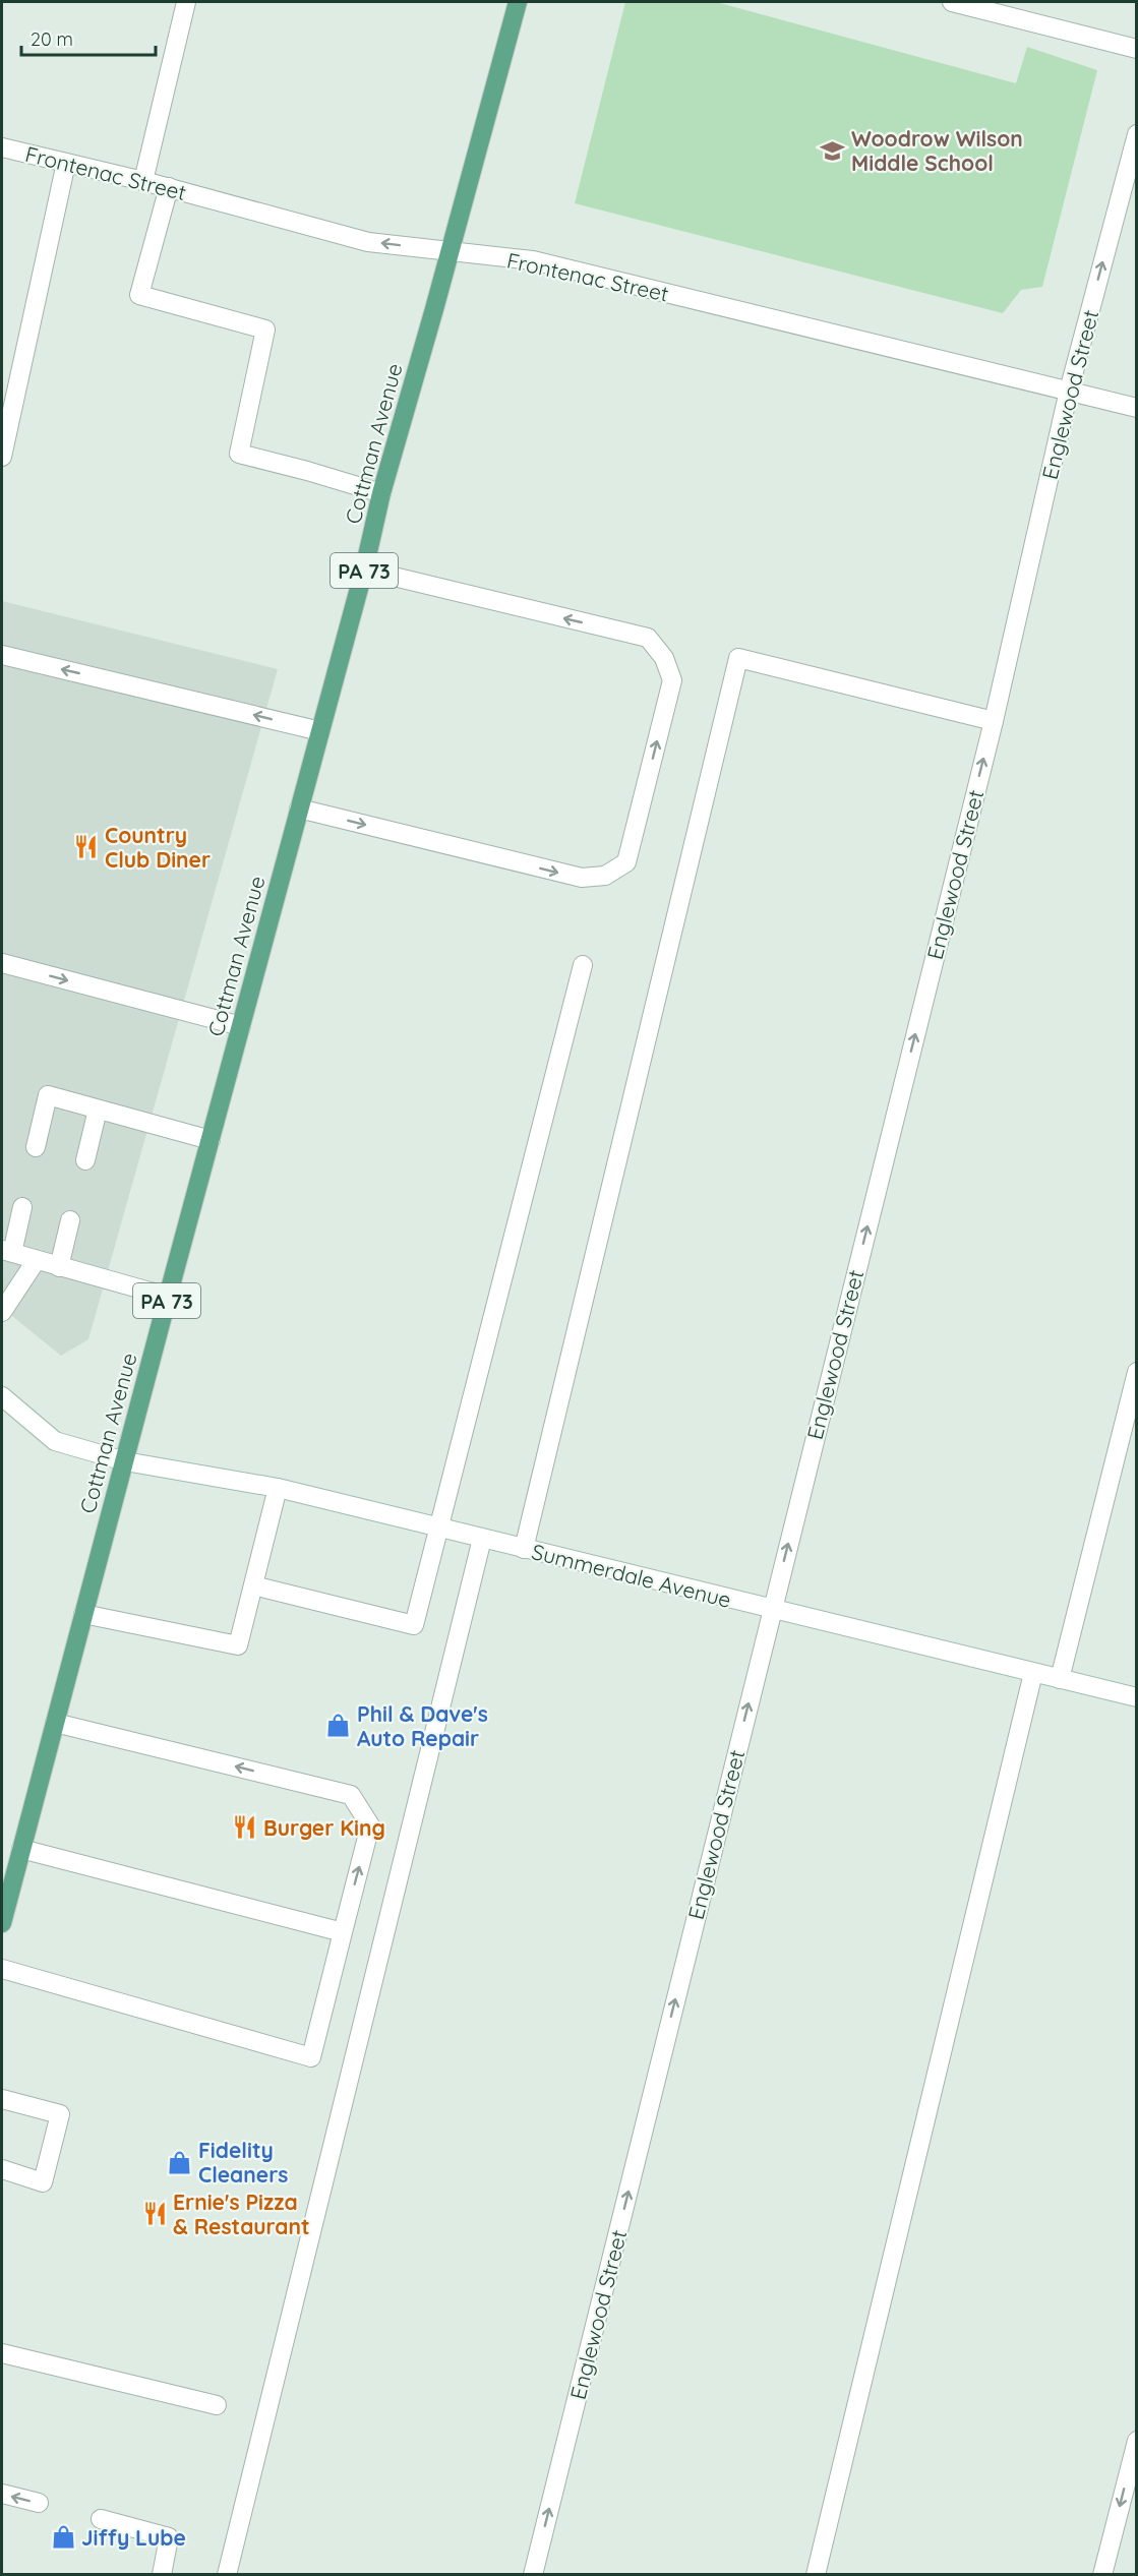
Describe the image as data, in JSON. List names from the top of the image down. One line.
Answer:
{"streets":{"main road":["Cottman Avenue","PA 73"],"street":["Frontenac Street","Englewood Street","Summerdale Avenue"]},"crossings":[["Frontenac Street","Englewood Street"],["Frontenac Street","Cottman Avenue"],["Englewood Street","Summerdale Avenue"],["Cottman Avenue","Summerdale Avenue"]],"one_way":["Englewood Street"],"places":{"school or university":["Woodrow Wilson Middle School"],"restaurant":["Country Club Diner","Burger King","Ernie's Pizza & Restaurant"],"shop":["Phil & Dave's Auto Repair","Fidelity Cleaners","Jiffy Lube"]},"scale_bar":"20 m"}
